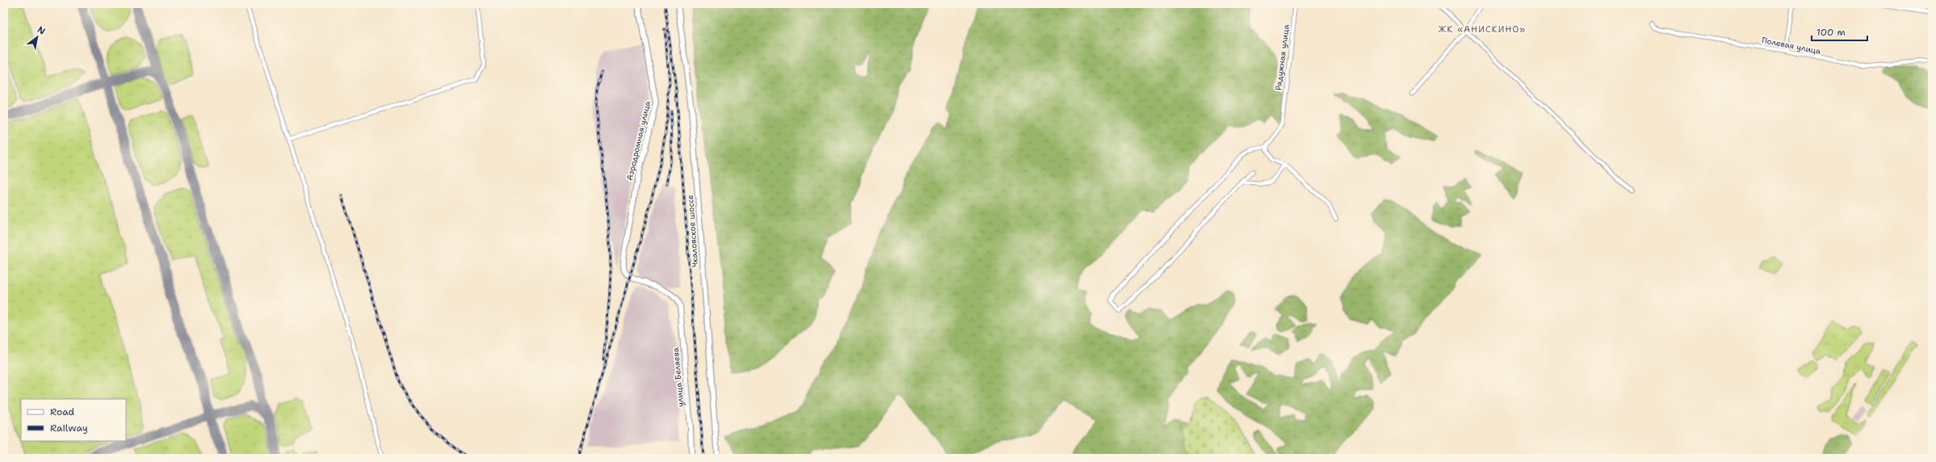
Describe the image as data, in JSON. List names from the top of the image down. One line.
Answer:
{"streets":{"street":["Полевая улица","Радужная улица","Аэродромная улица","Чкаловское шоссе","улица Беляева"]},"crossings":[["Аэродромная улица","улица Беляева"]],"districts":["ЖК «АНИСКИНО»"],"legend":["Road","Railway"],"scale_bar":"100 m","north":"top right"}
